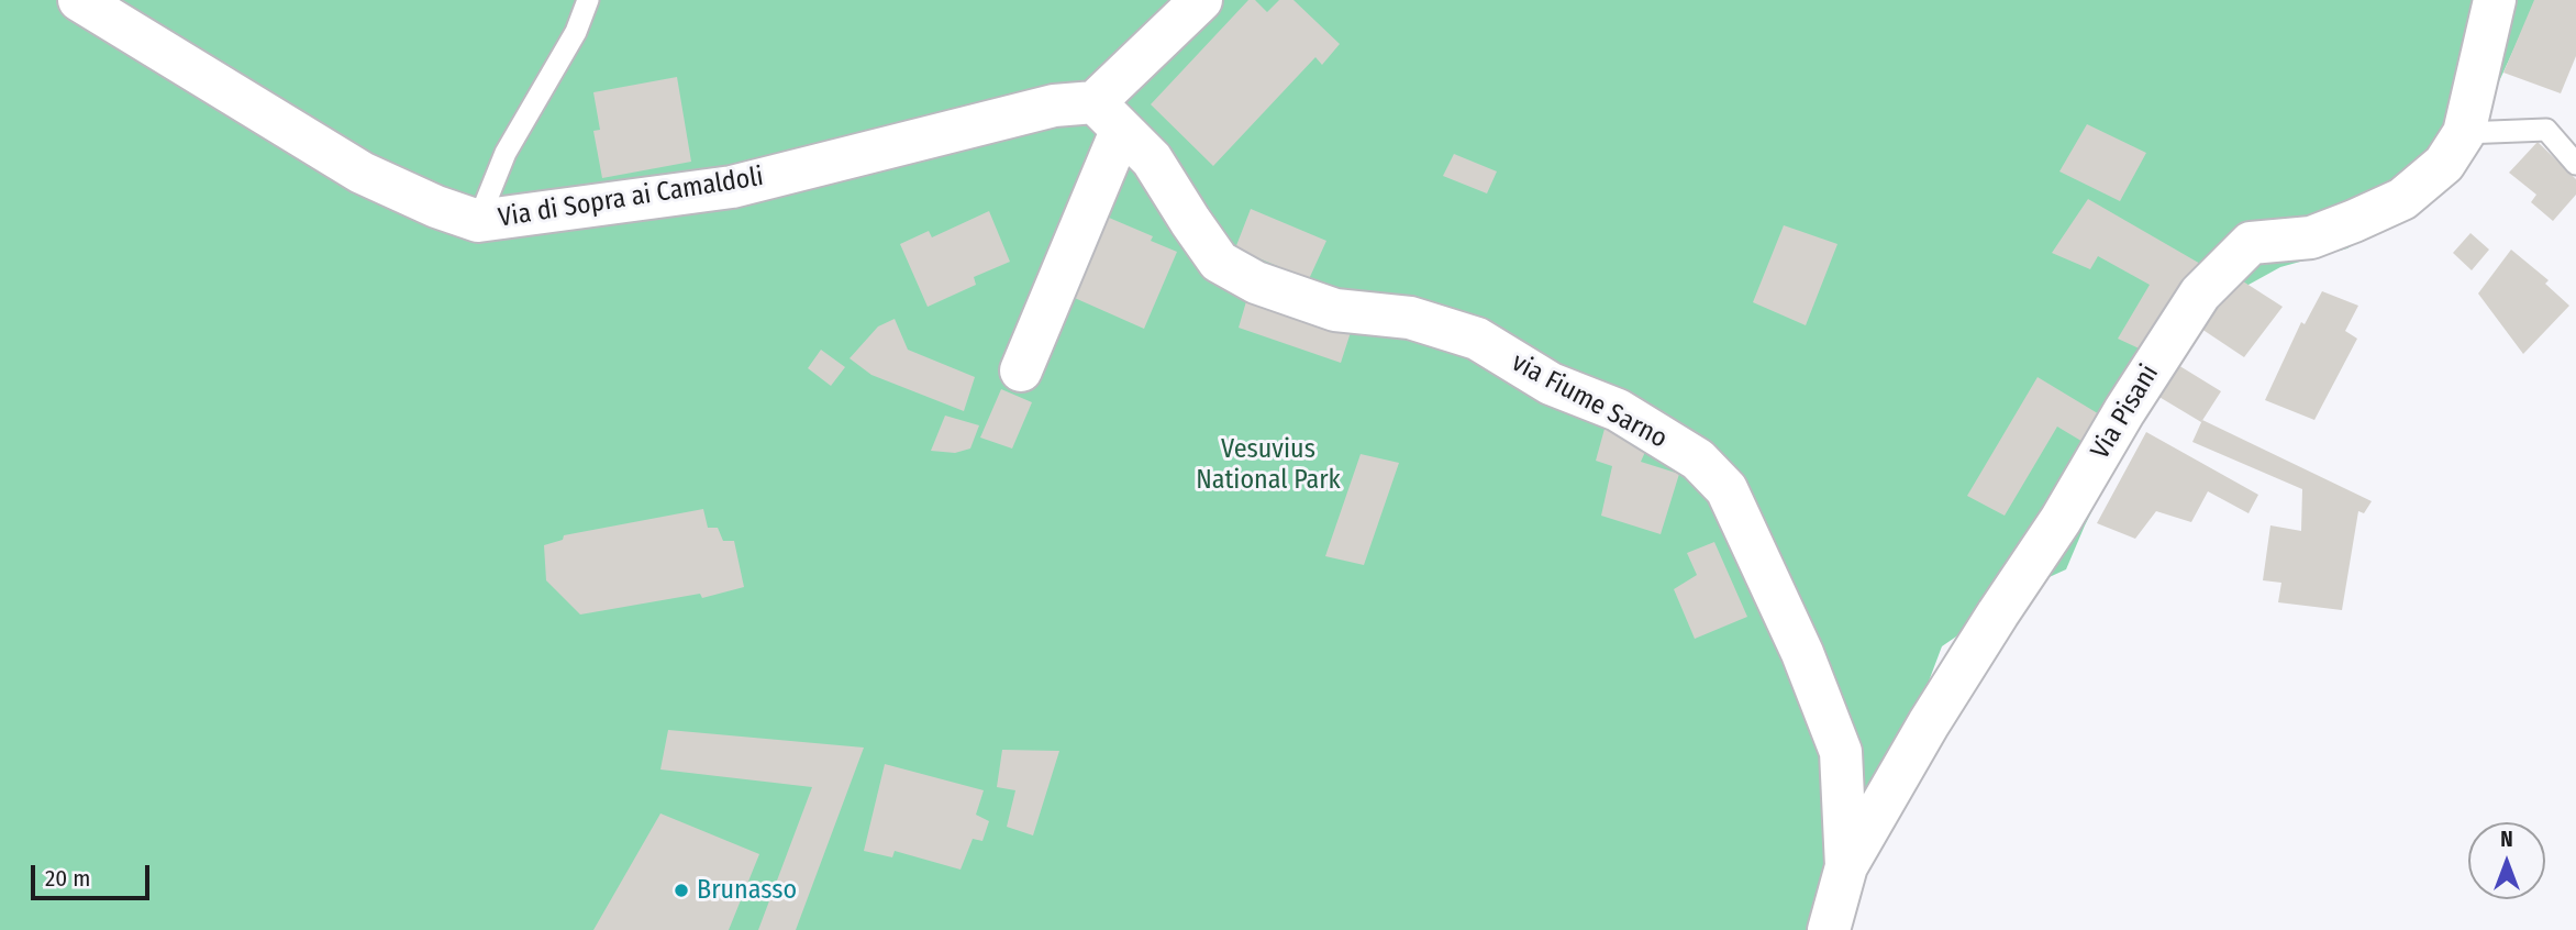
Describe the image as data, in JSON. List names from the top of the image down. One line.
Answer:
{"streets":{"street":["Via di Sopra ai Camaldoli","via Fiume Sarno","Via Pisani"]},"crossings":[["Via di Sopra ai Camaldoli","via Fiume Sarno"],["via Fiume Sarno","Via Pisani"]],"parks":["Vesuvius National Park"],"places":["Brunasso"],"scale_bar":"20 m","north":"top"}
